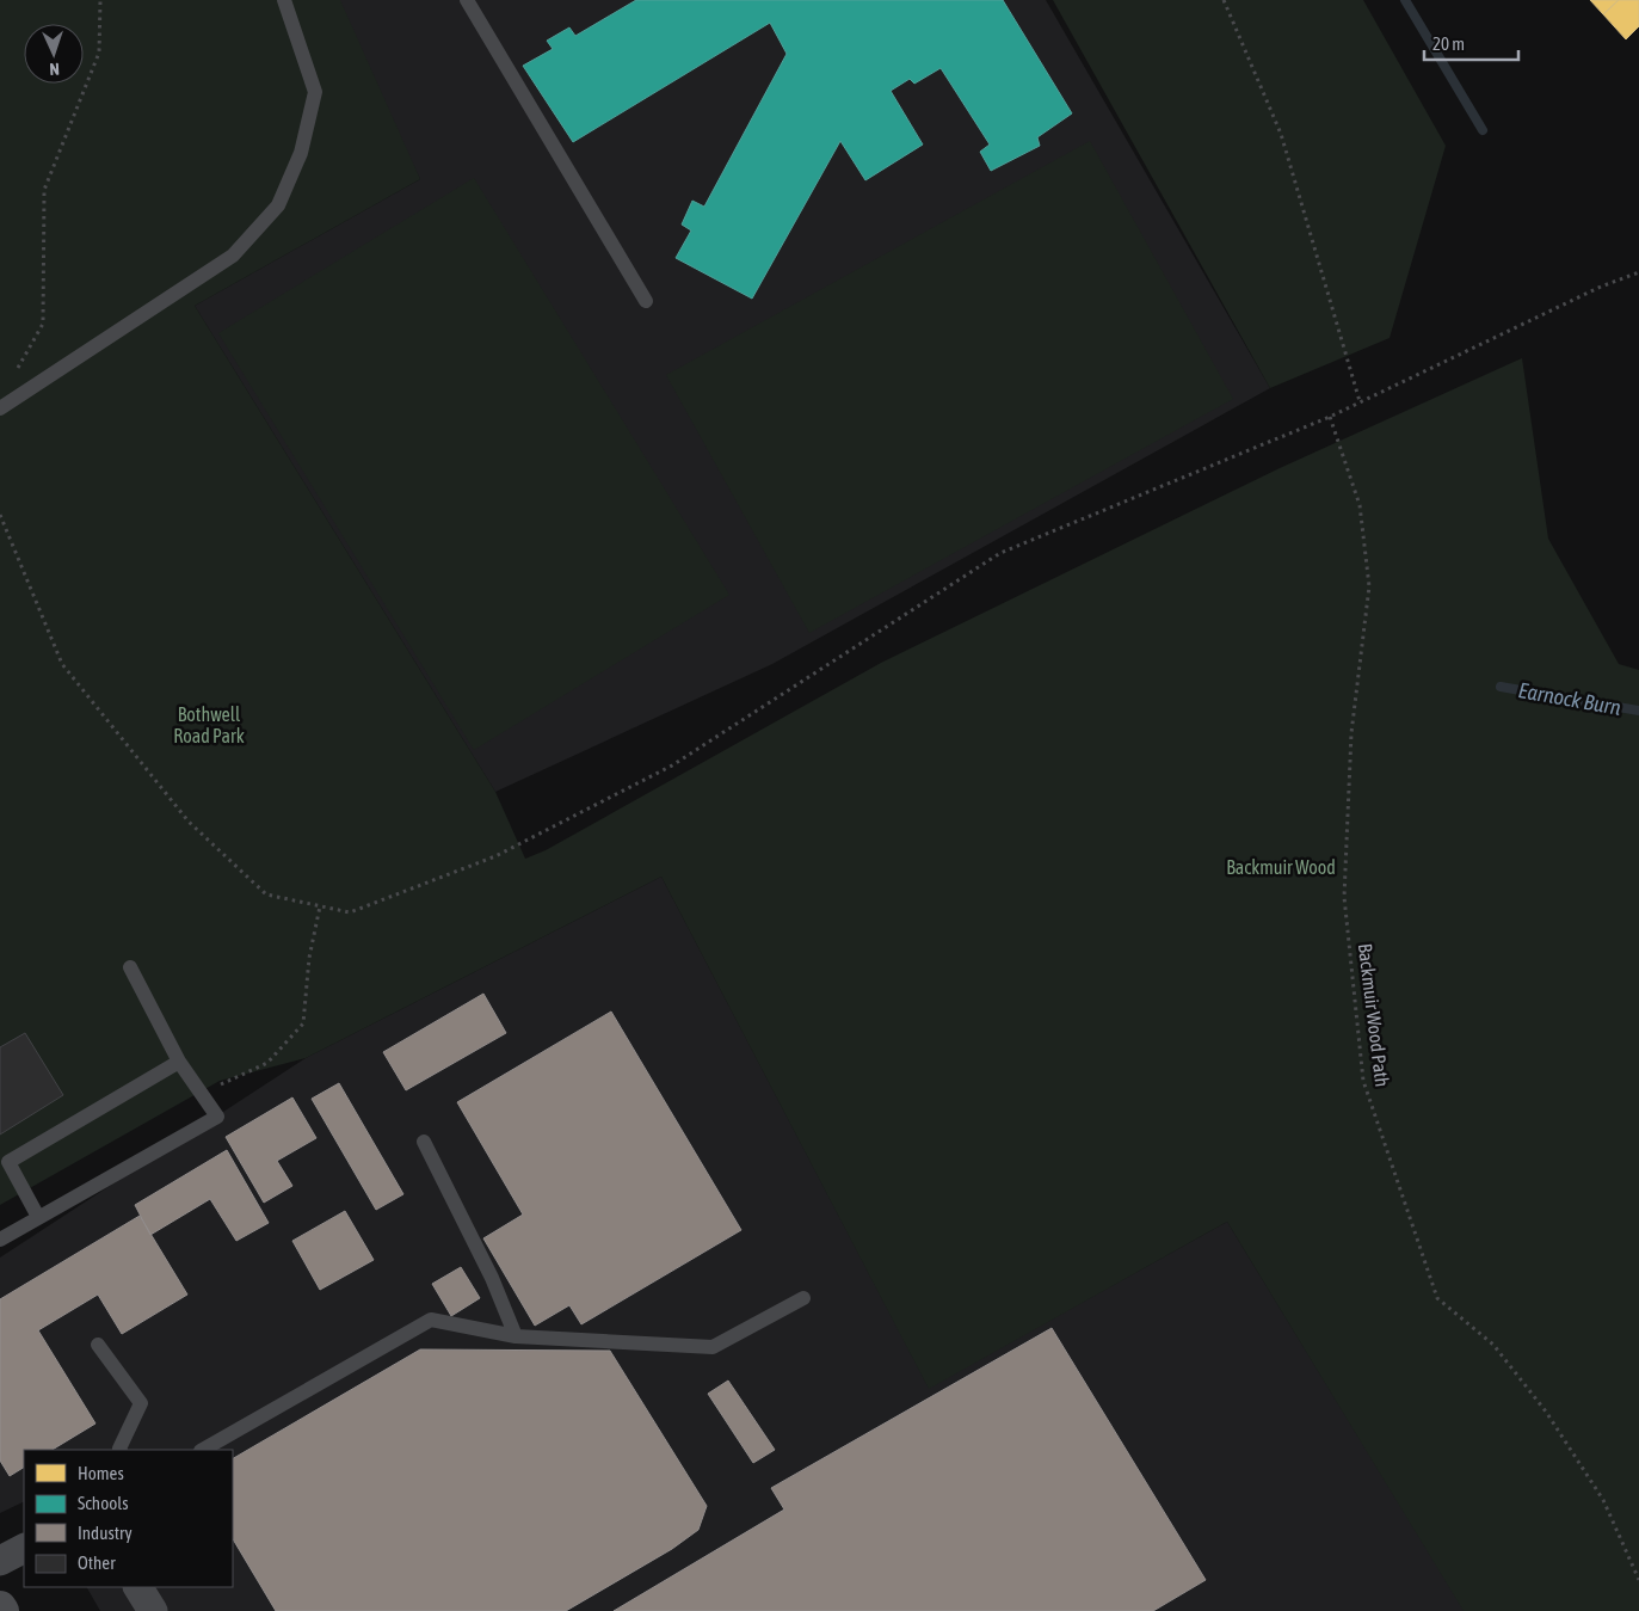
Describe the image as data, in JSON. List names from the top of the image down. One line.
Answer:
{"streets":{"path":["Backmuir Wood Path"]},"water":["Earnock Burn"],"parks":["Bothwell Road Park","Backmuir Wood"],"legend":["Homes","Schools","Industry","Other"],"scale_bar":"20 m","north":"bottom"}
